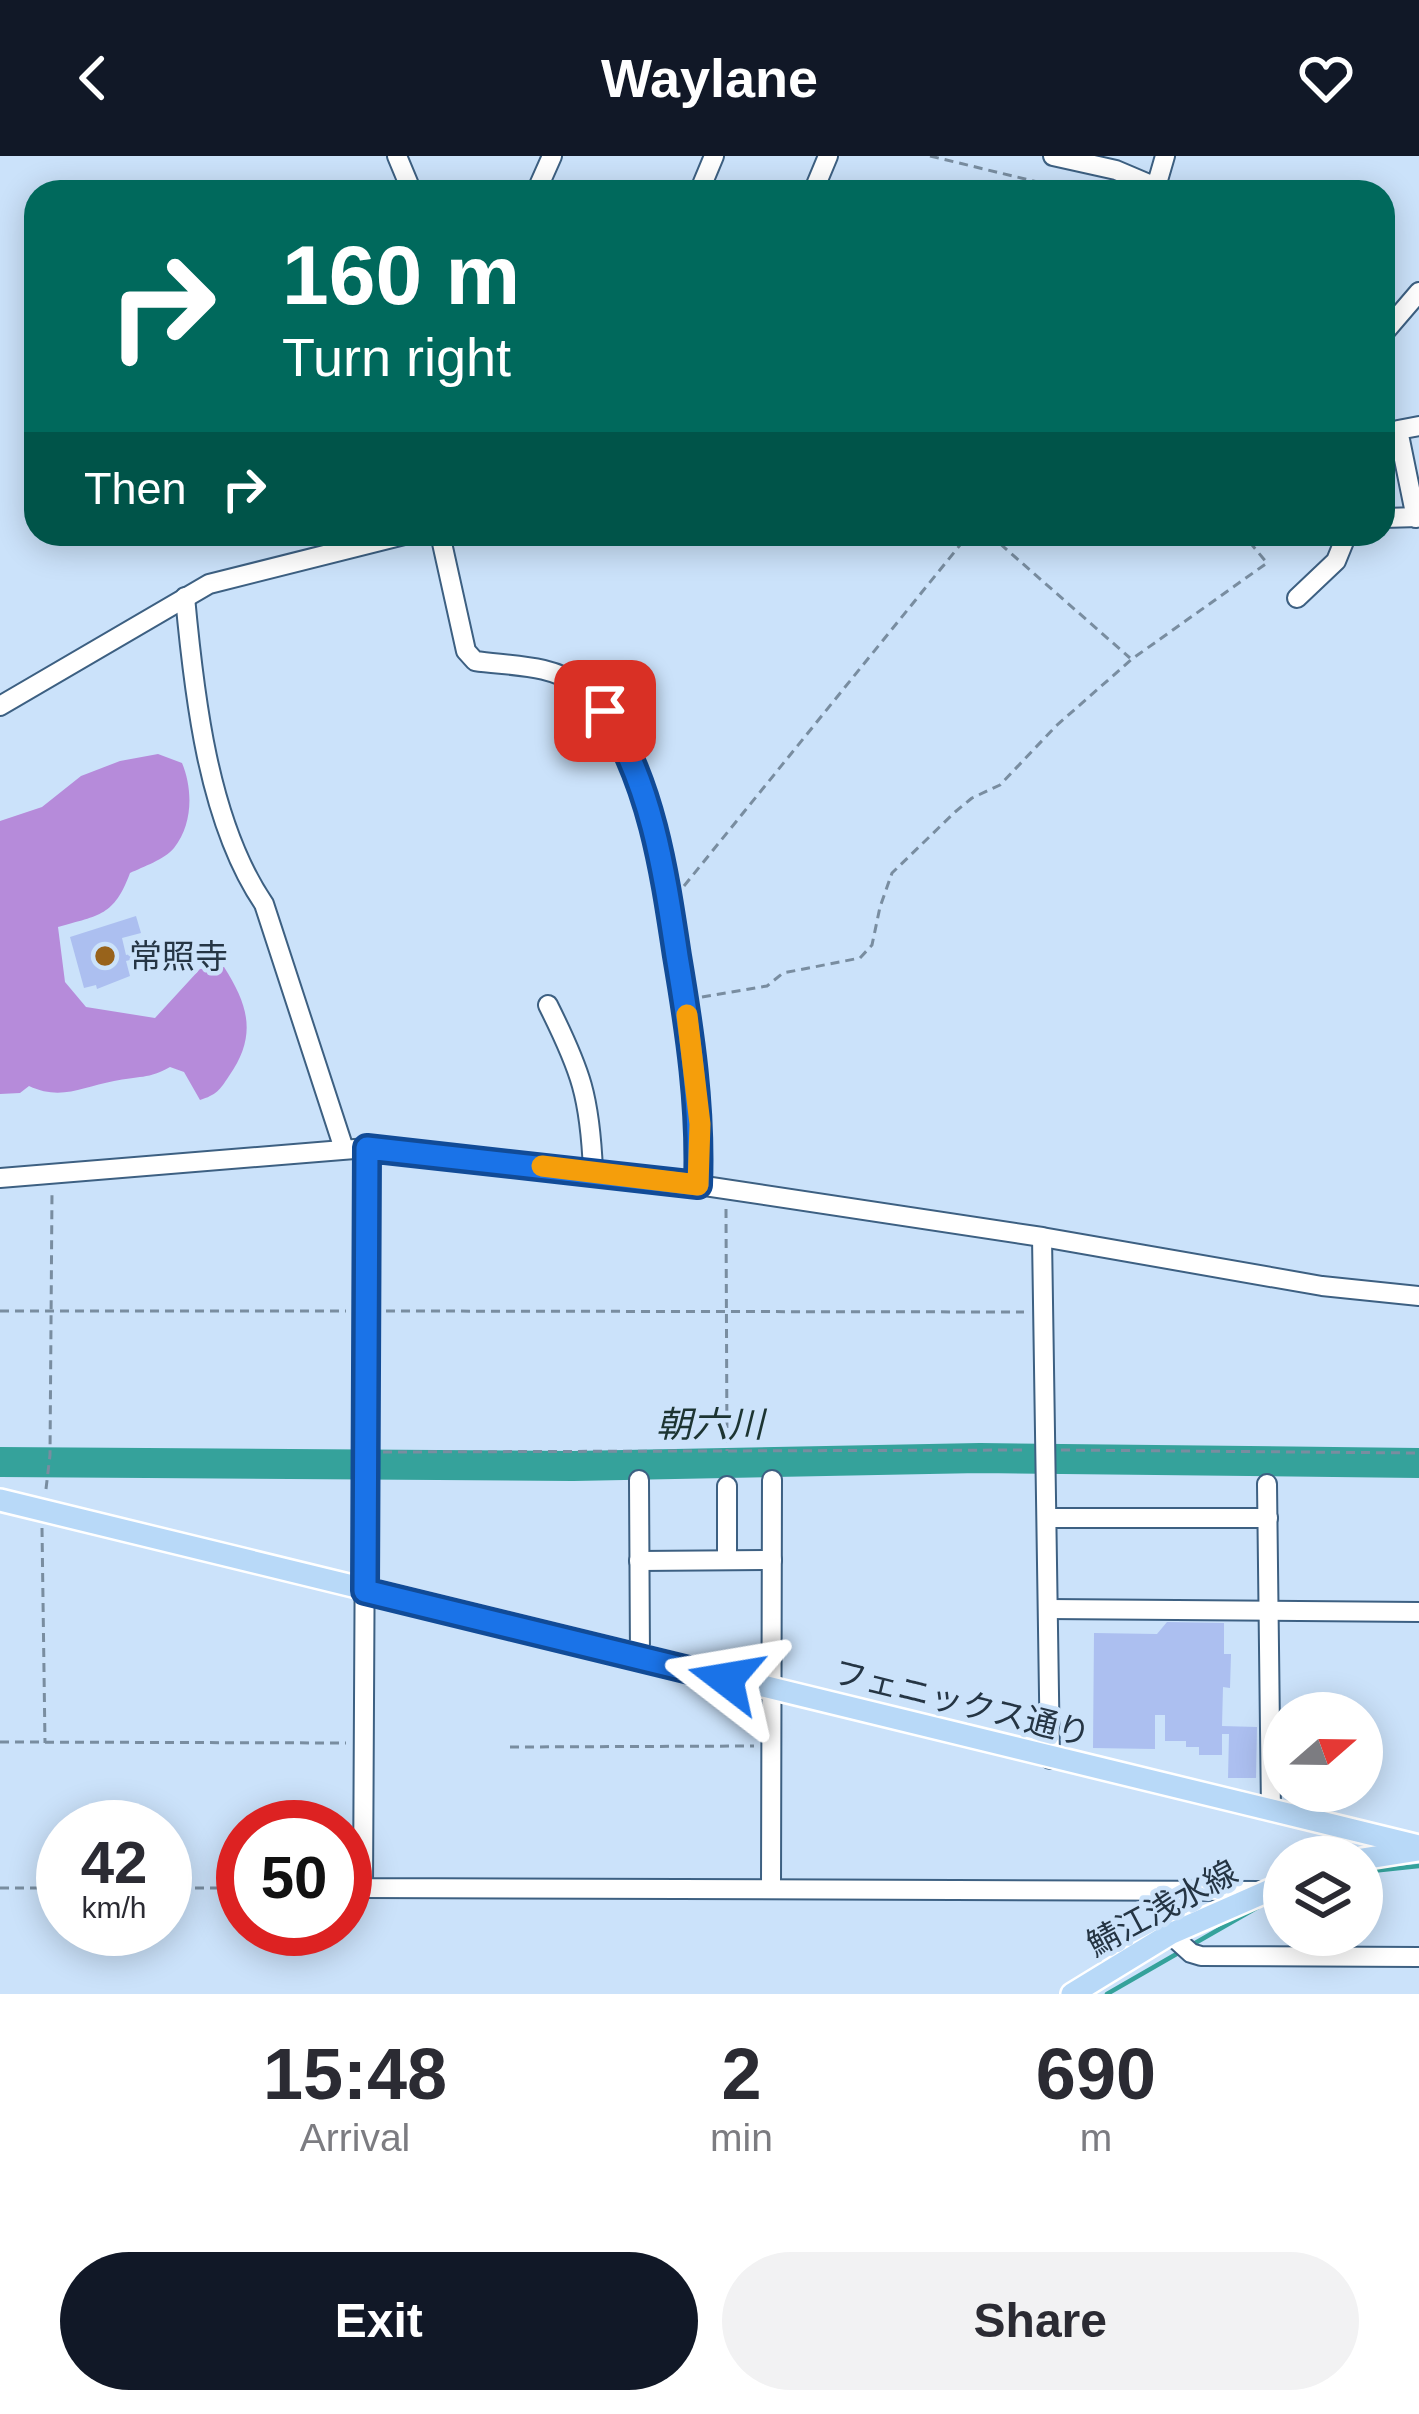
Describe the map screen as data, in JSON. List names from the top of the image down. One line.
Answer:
{"streets":{"main road":["フェニックス通り","鯖江浅水線"]},"water":["朝六川"],"places":["常照寺"],"north":"right","page":{"header":"Waylane","turn":["160 m","Turn right"],"then":"Then","speed":"42 km/h","limit":"50","eta":["15:48","Arrival","2","min","690","m"],"buttons":["Exit","Share"]}}
